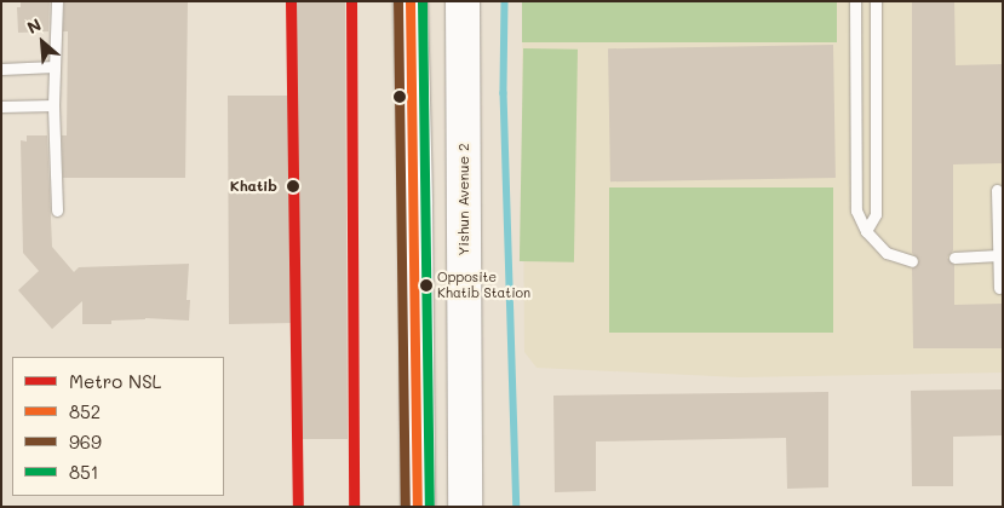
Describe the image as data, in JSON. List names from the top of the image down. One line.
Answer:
{"streets":{"main road":["Yishun Avenue 2"]},"places":["Khatib","Opposite Khatib Station"],"lines":["metro line NSL","transit line 852","transit line 969","transit line 851"],"legend":["Metro NSL","852","969","851"],"north":"top left"}
